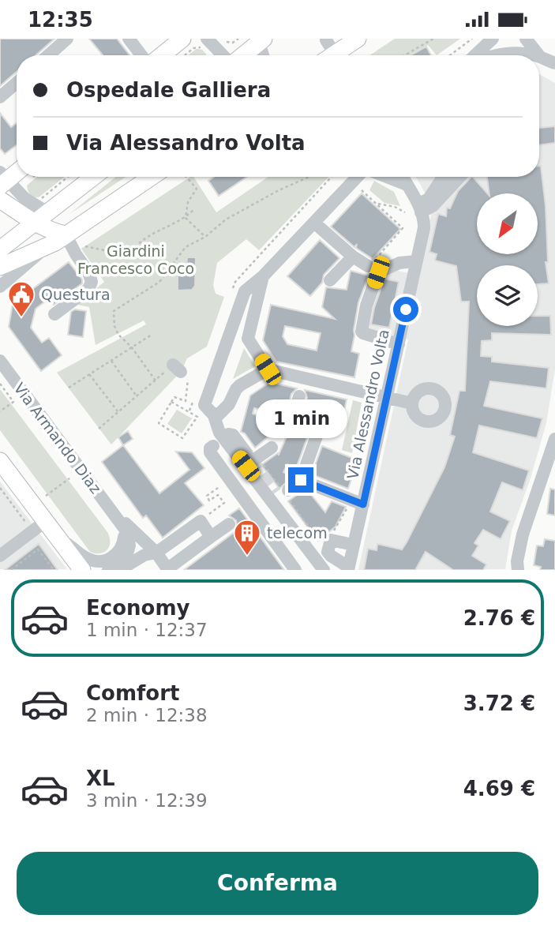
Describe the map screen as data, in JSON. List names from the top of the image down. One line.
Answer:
{"streets":{"street":["Via Alessandro Volta","Via Armando Diaz"]},"parks":["Giardini Francesco Coco"],"places":{"public building":["Questura"],"building":["telecom"]},"north":"bottom left","page":{"status":"12:35","banner":["Ospedale Galliera","Via Alessandro Volta"],"bubble":"1 min","list":[{"name":"Economy","note":"1 min · 12:37","value":"2.76 €"},{"name":"Comfort","note":"2 min · 12:38","value":"3.72 €"},{"name":"XL","note":"3 min · 12:39","value":"4.69 €"}],"buttons":"Conferma"}}
